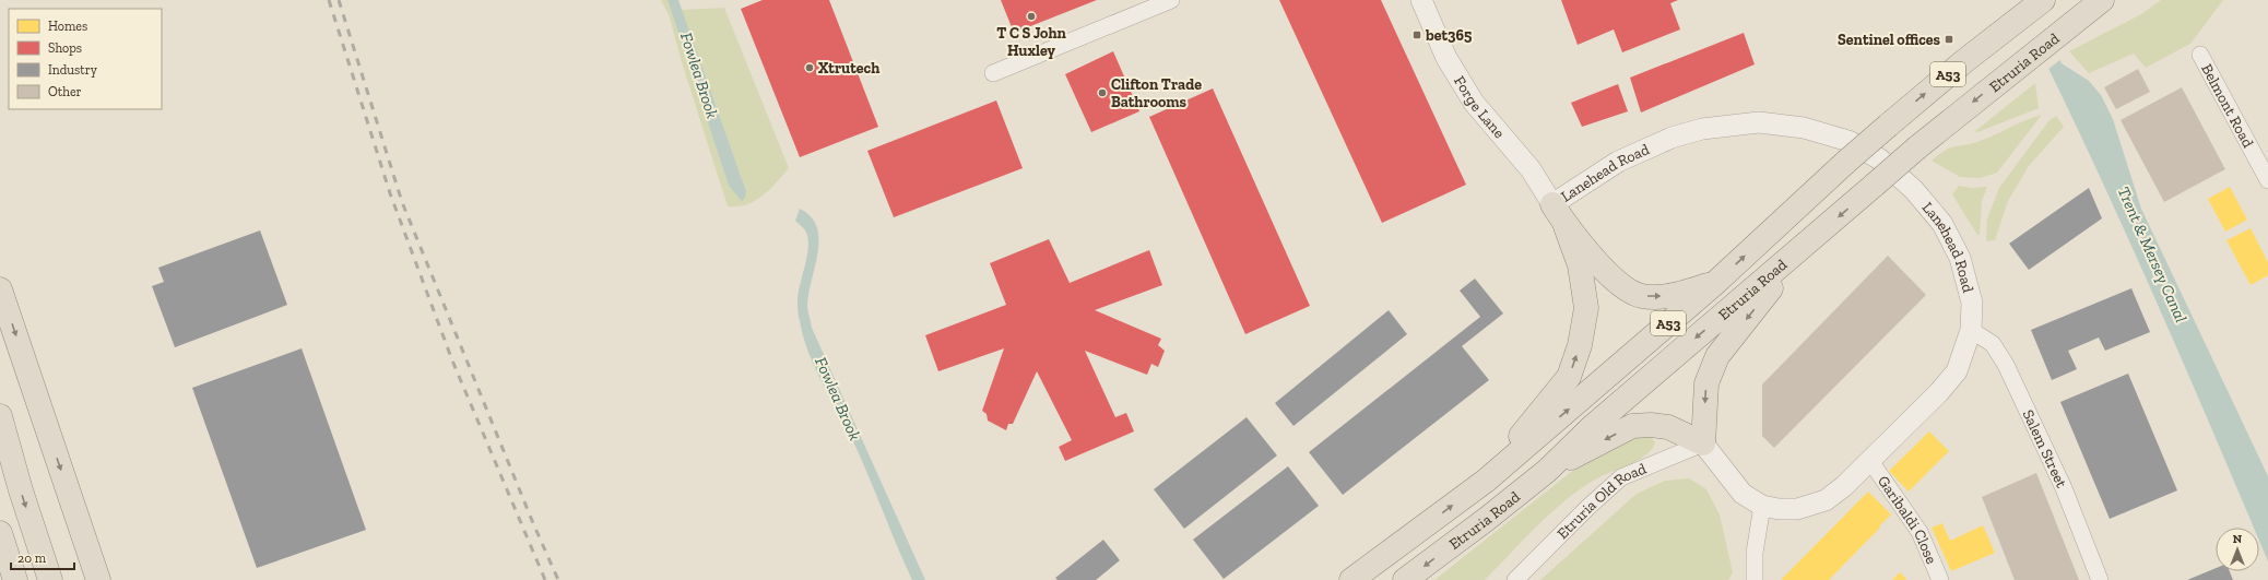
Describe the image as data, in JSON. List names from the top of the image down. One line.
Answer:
{"streets":{"highway":["Etruria Road","A53"],"street":["Forge Lane","Belmont Road","Lanehead Road","Salem Street","Etruria Old Road","Garibaldi Close"]},"crossings":[["Forge Lane","Lanehead Road"],["Lanehead Road","Salem Street"],["Lanehead Road","Etruria Old Road"],["Lanehead Road","Garibaldi Close"]],"water":["Fowlea Brook","Trent & Mersey Canal"],"places":{"other":["T C S John Huxley","Xtrutech","Clifton Trade Bathrooms"],"transit":["bet365","Sentinel offices"]},"legend":["Homes","Shops","Industry","Other"],"scale_bar":"20 m","north":"top"}
